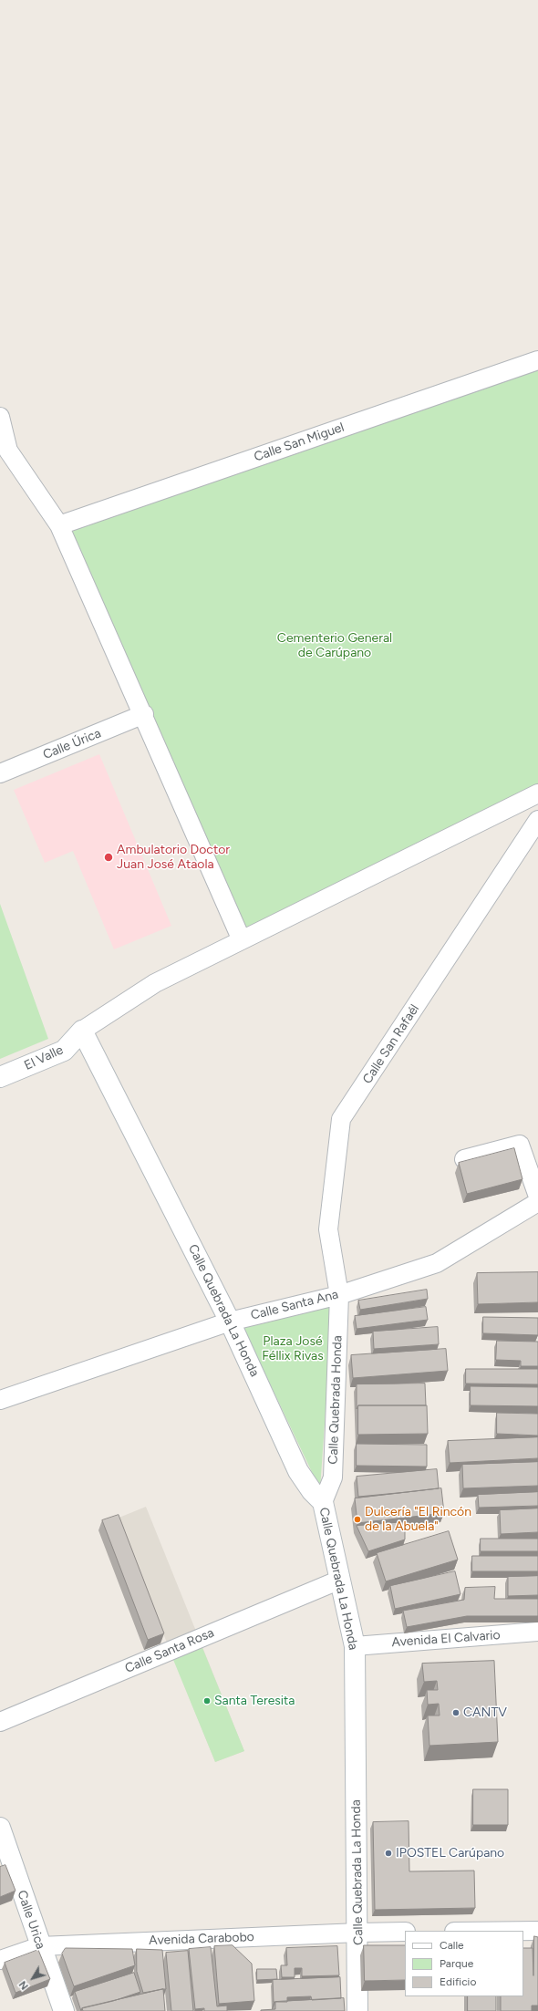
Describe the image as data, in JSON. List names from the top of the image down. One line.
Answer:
{"streets":{"main road":["El Valle","Calle Quebrada La Honda","Calle Urica"],"street":["Calle San Miguel","Calle Úrica","Calle San Rafaél","Calle Santa Ana","Calle Quebrada Honda","Avenida El Calvario","Calle Santa Rosa","Avenida Carabobo"]},"crossings":[["Calle San Rafaél","Calle Santa Ana"],["Calle San Rafaél","Calle Quebrada Honda"],["El Valle","Calle Quebrada La Honda"],["Calle Santa Ana","Calle Quebrada La Honda"],["Calle Santa Ana","Calle Quebrada Honda"],["Calle Quebrada La Honda","Calle Quebrada Honda"],["Calle Quebrada La Honda","Avenida El Calvario"],["Calle Quebrada La Honda","Calle Santa Rosa"],["Calle Quebrada La Honda","Avenida Carabobo"],["Calle Urica","Avenida Carabobo"]],"parks":["Cementerio General de Carúpano","Plaza José Féllix Rivas"],"places":["Ambulatorio Doctor Juan José Ataola","Dulcería \"El Rincón de la Abuela\"","Santa Teresita","CANTV","IPOSTEL Carúpano"],"legend":["Calle","Parque","Edificio"],"north":"bottom left"}
